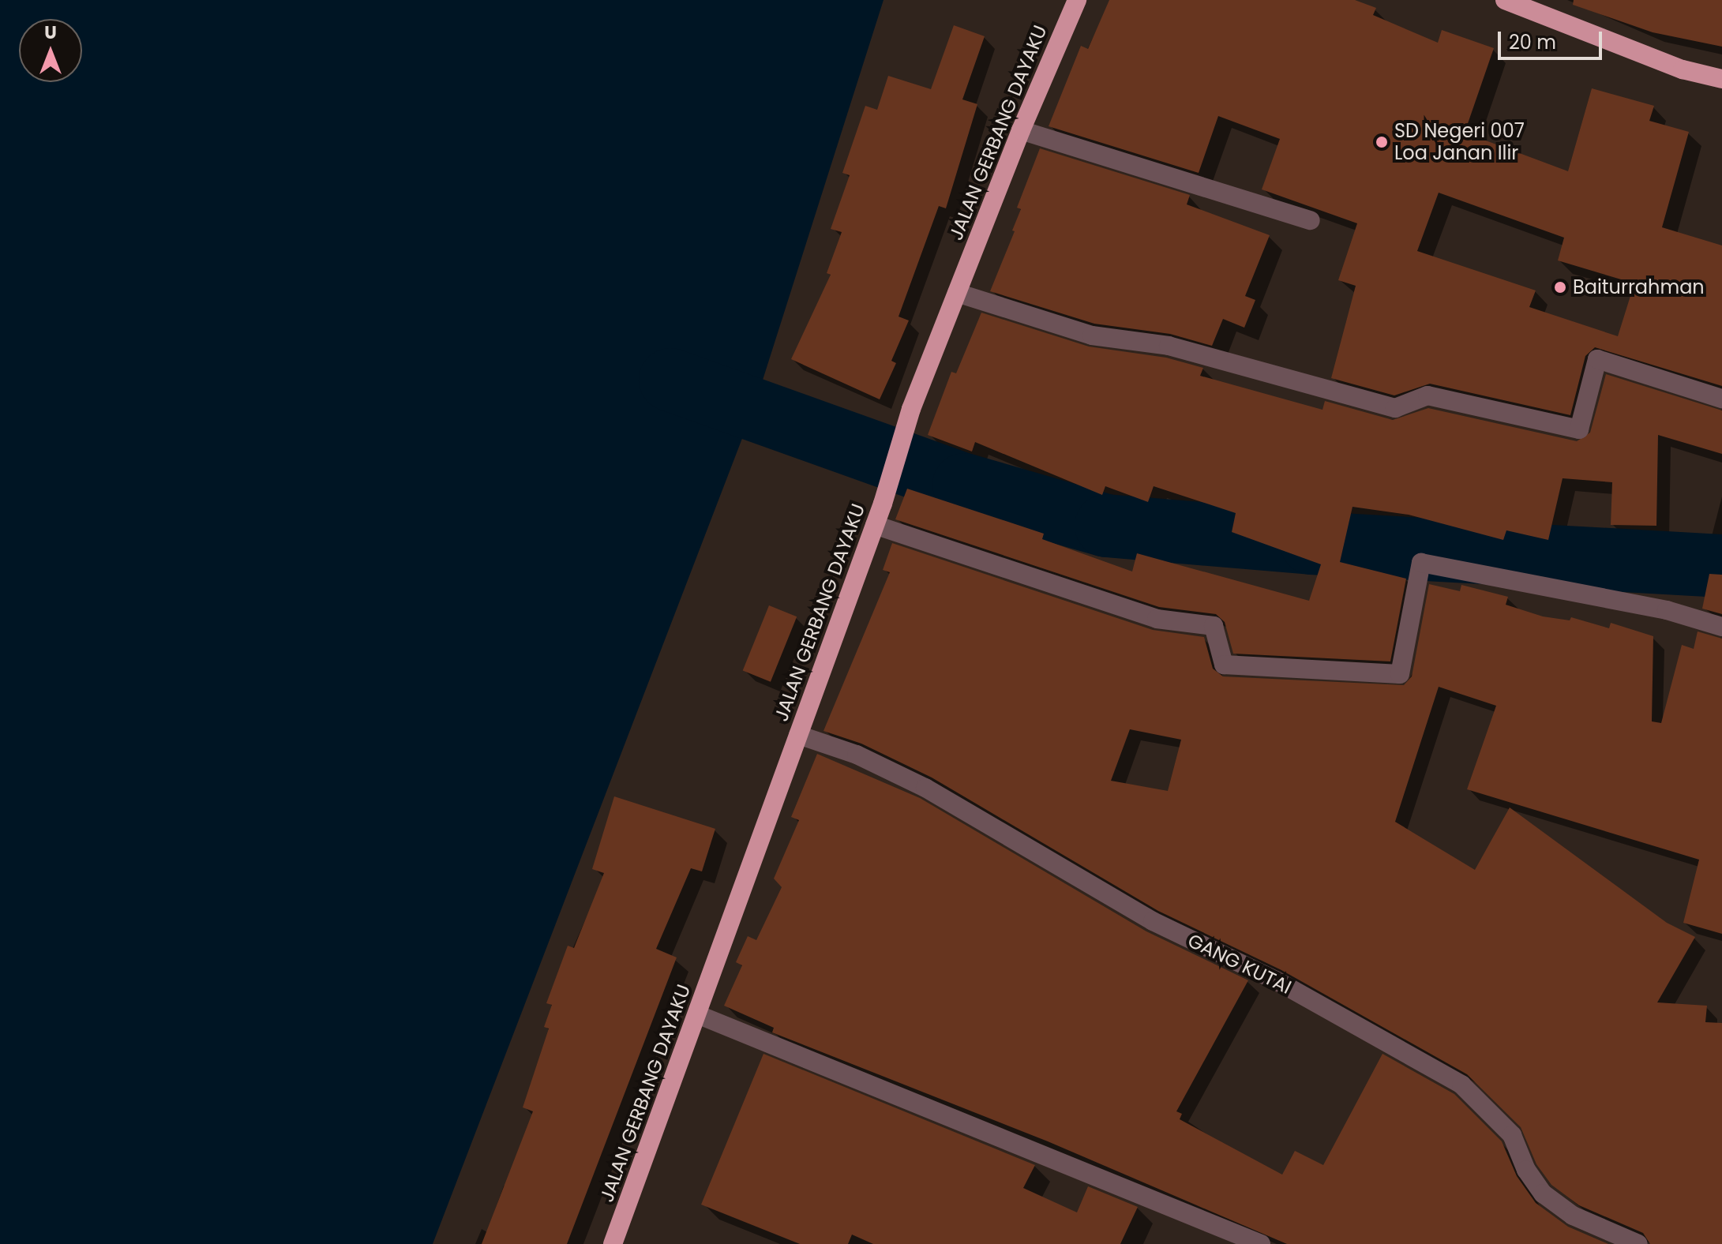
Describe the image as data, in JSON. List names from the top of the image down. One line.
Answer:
{"streets":{"highway":["JALAN GERBANG DAYAKU"],"street":["GANG KUTAI"]},"crossings":[["JALAN GERBANG DAYAKU","GANG KUTAI"]],"places":["SD Negeri 007 Loa Janan Ilir","Baiturrahman"],"scale_bar":"20 m","north":"top"}
